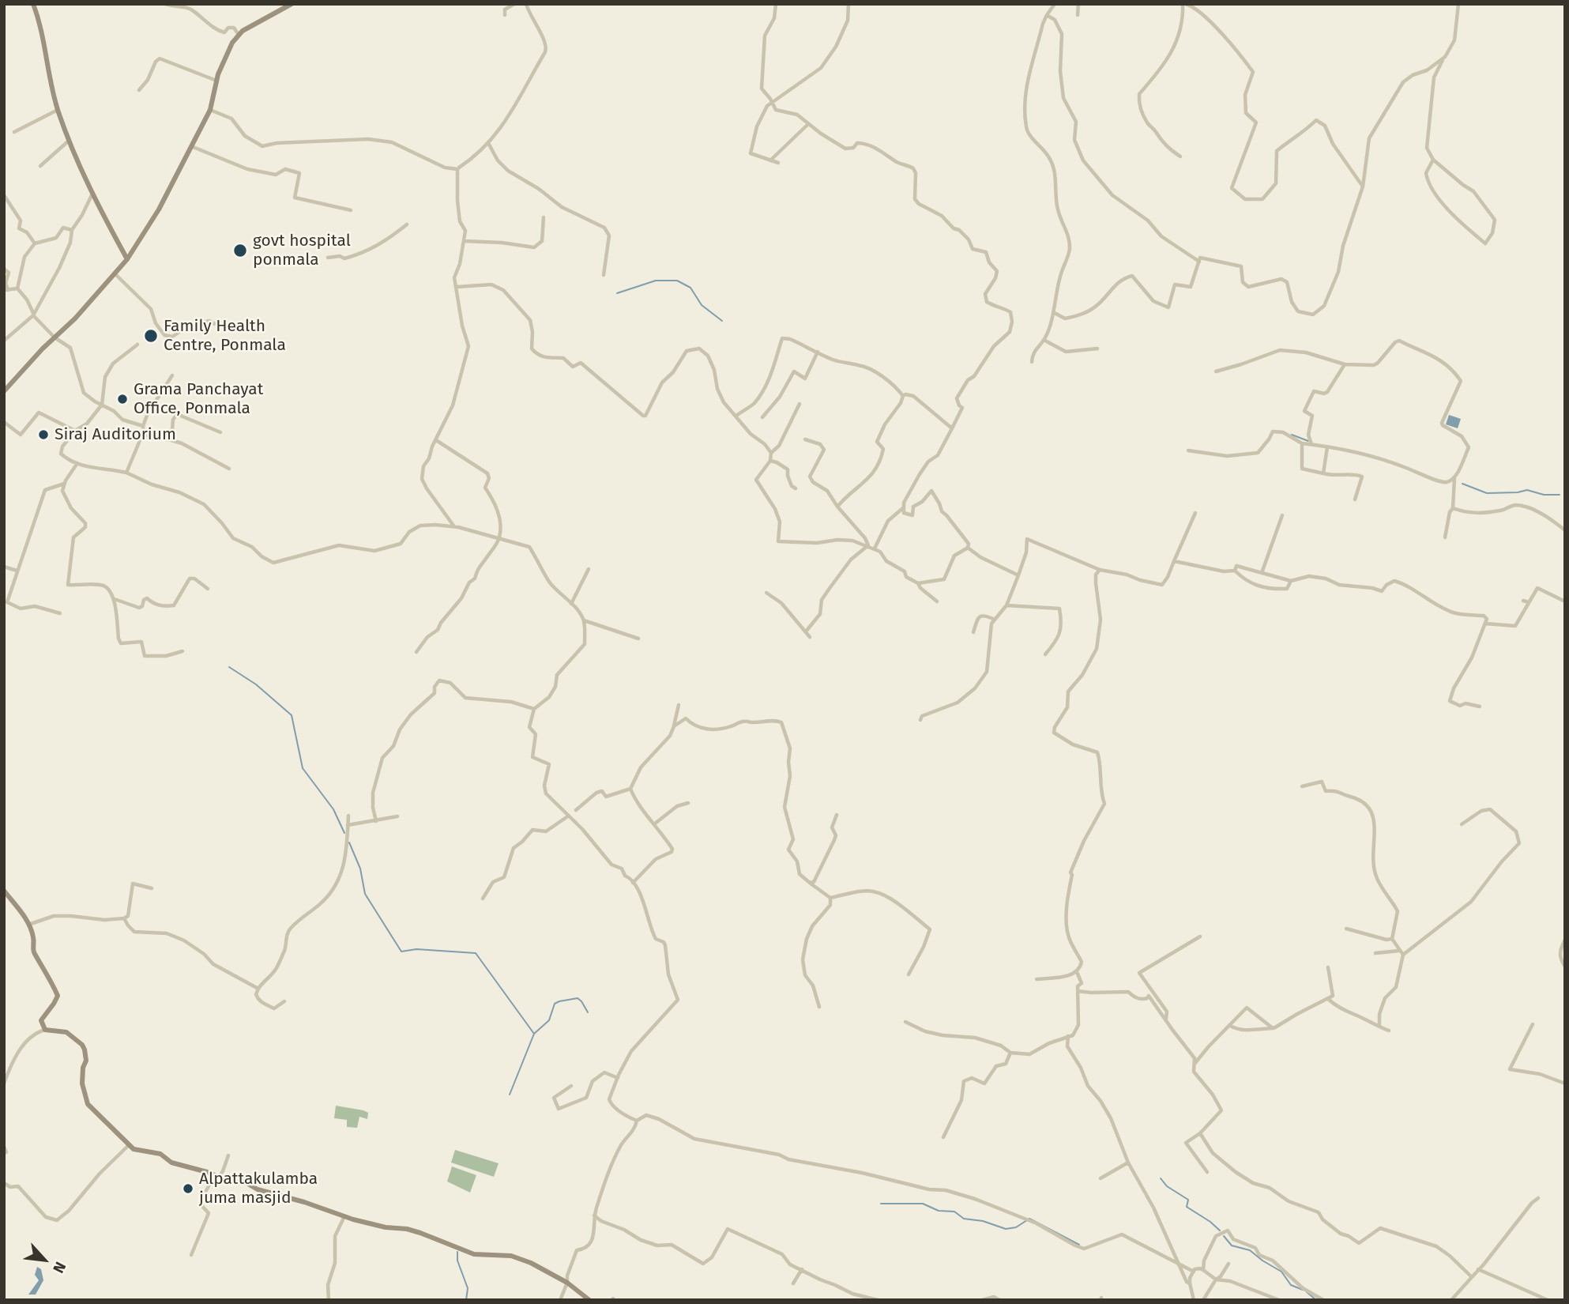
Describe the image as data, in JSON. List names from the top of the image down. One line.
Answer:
{"places":["govt hospital ponmala","Family Health Centre, Ponmala","Grama Panchayat Office, Ponmala","Siraj Auditorium","Alpattakulamba juma masjid"],"north":"bottom right"}
